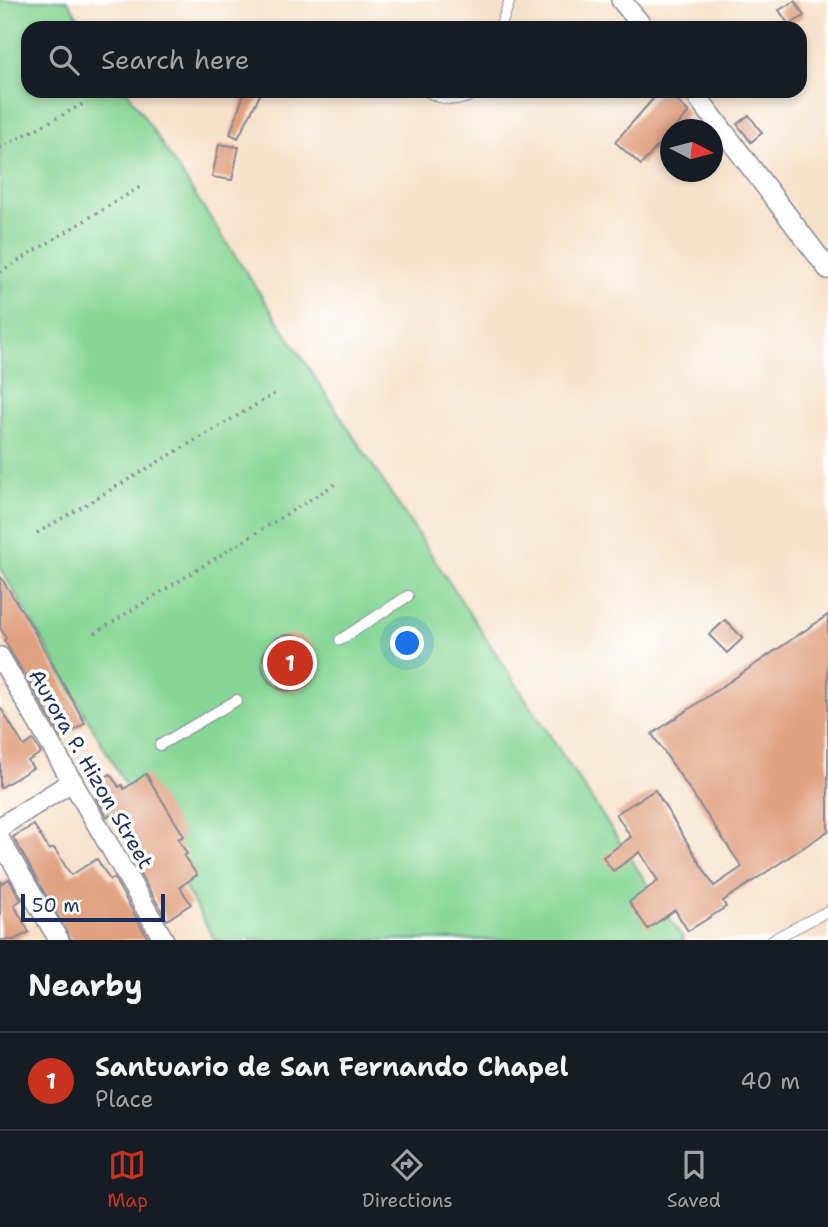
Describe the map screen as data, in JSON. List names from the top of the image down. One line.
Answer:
{"streets":{"street":["Aurora P. Hizon Street"]},"scale_bar":"50 m","north":"right","page":{"search":"Search here","pins":"1","scale":"50 m","heading":"Nearby","list":[{"mark":"1","name":"Santuario de San Fernando Chapel","note":"Place","value":"40 m"}],"nav":["Map","Directions","Saved"]}}
